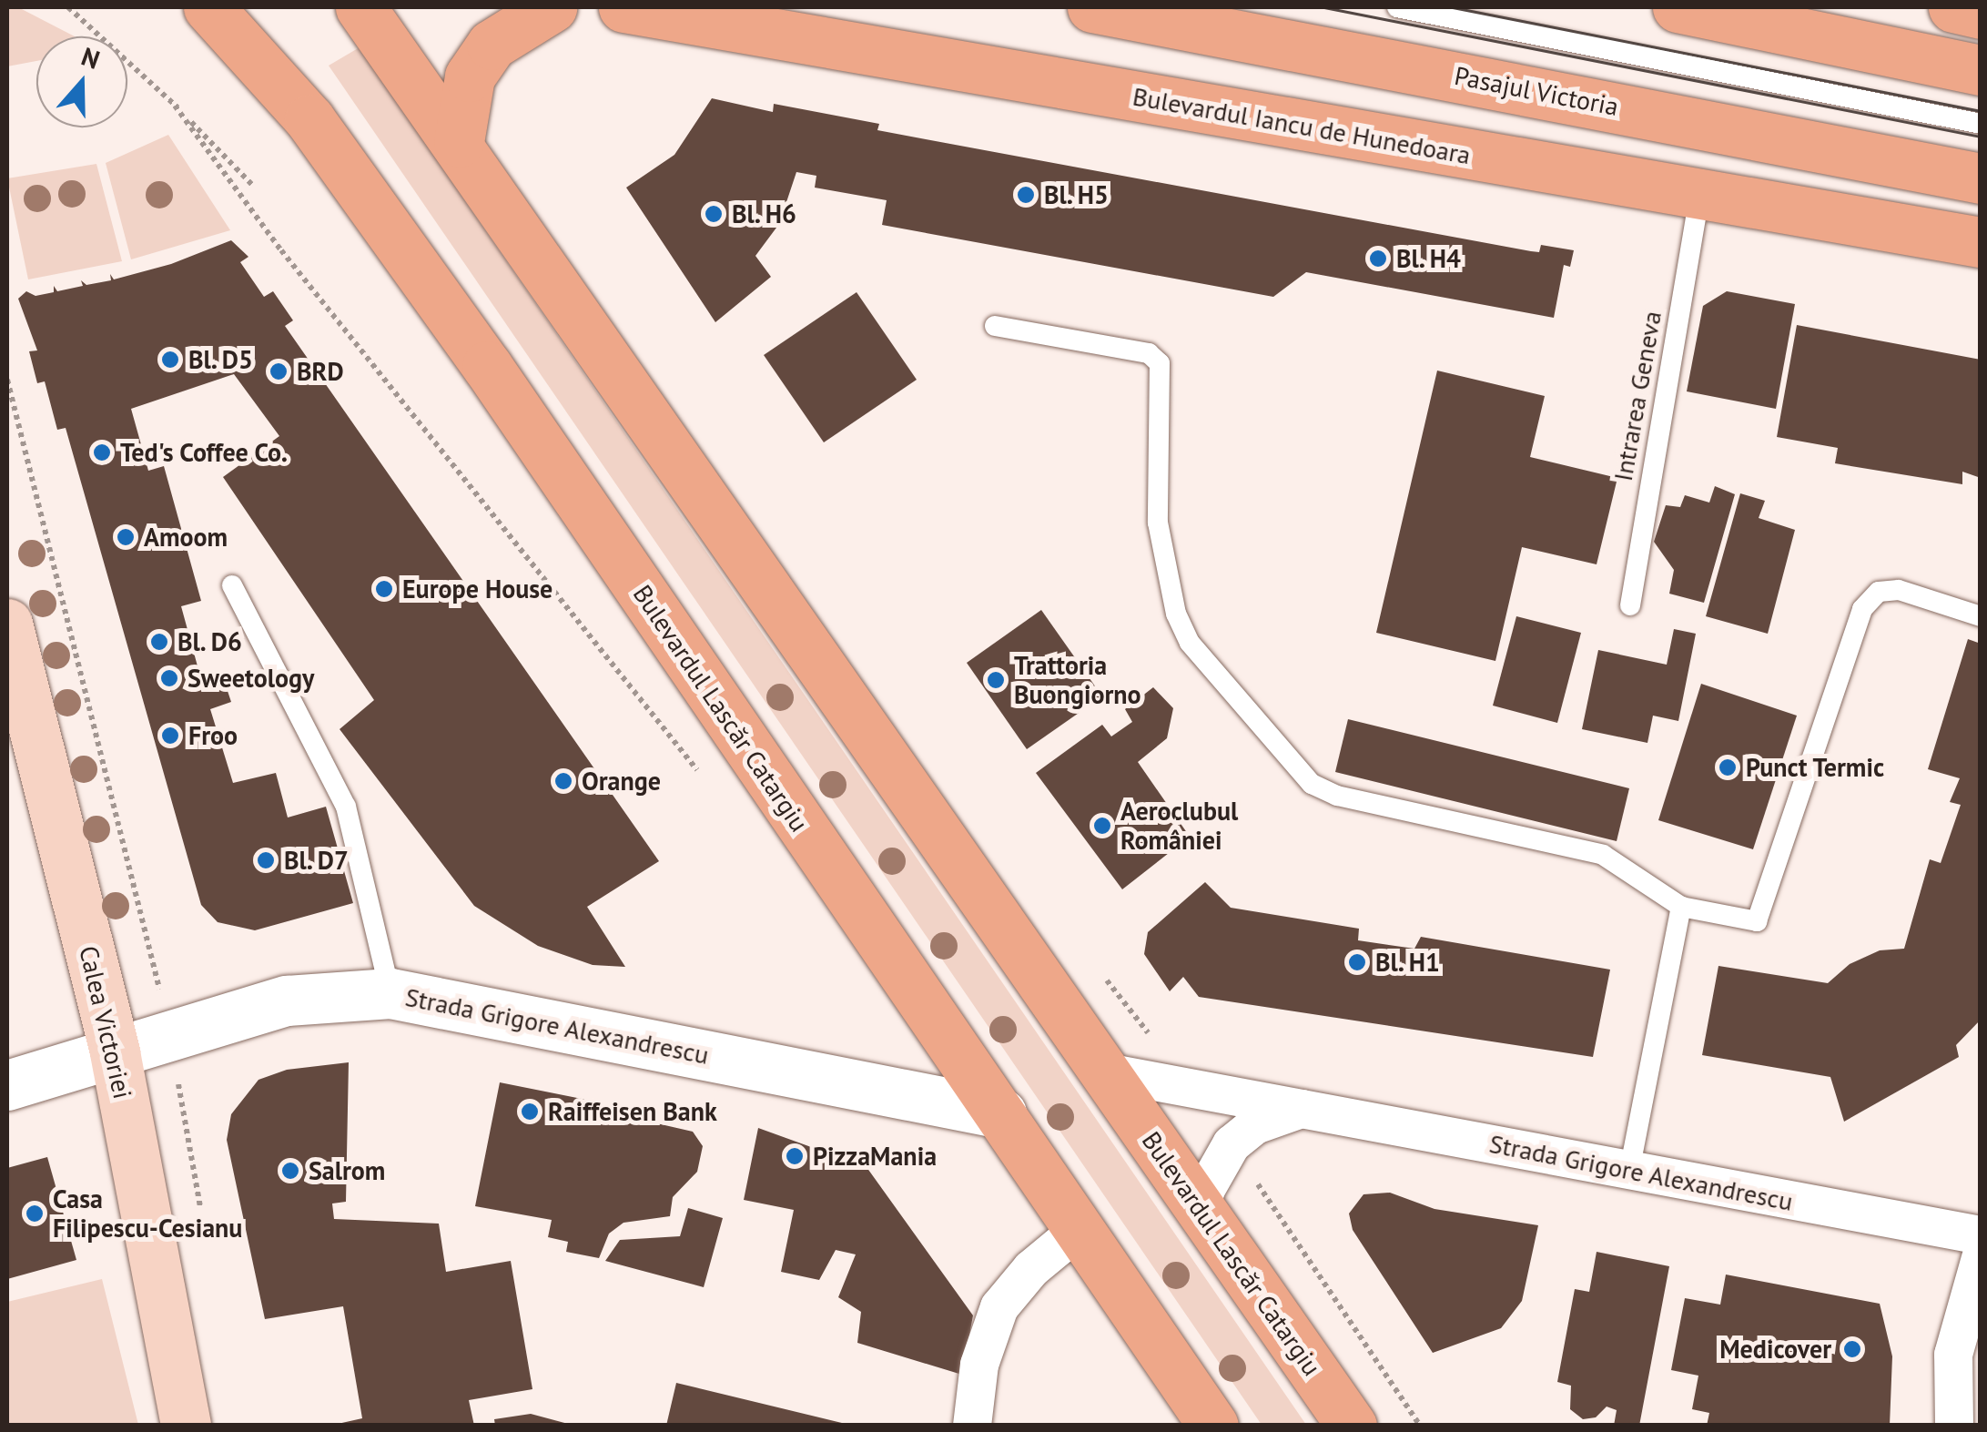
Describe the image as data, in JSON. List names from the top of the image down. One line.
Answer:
{"streets":{"main road":["Pasajul Victoria","Bulevardul Iancu de Hunedoara","Bulevardul Lascăr Catargiu","Calea Victoriei"],"street":["Strada Grigore Alexandrescu"],"lane":["Intrarea Geneva"]},"crossings":[["Bulevardul Iancu de Hunedoara","Intrarea Geneva"],["Bulevardul Lascăr Catargiu","Strada Grigore Alexandrescu"],["Calea Victoriei","Strada Grigore Alexandrescu"]],"places":["Bl. H5","Bl. H6","Bl. H4","Bl. D5","BRD","Ted's Coffee Co.","Amoom","Europe House","Bl. D6","Sweetology","Trattoria Buongiorno","Froo","Punct Termic","Orange","Aeroclubul României","Bl. D7","Bl. H1","Raiffeisen Bank","PizzaMania","Salrom","Casa Filipescu-Cesianu","Medicover"],"north":"top"}
